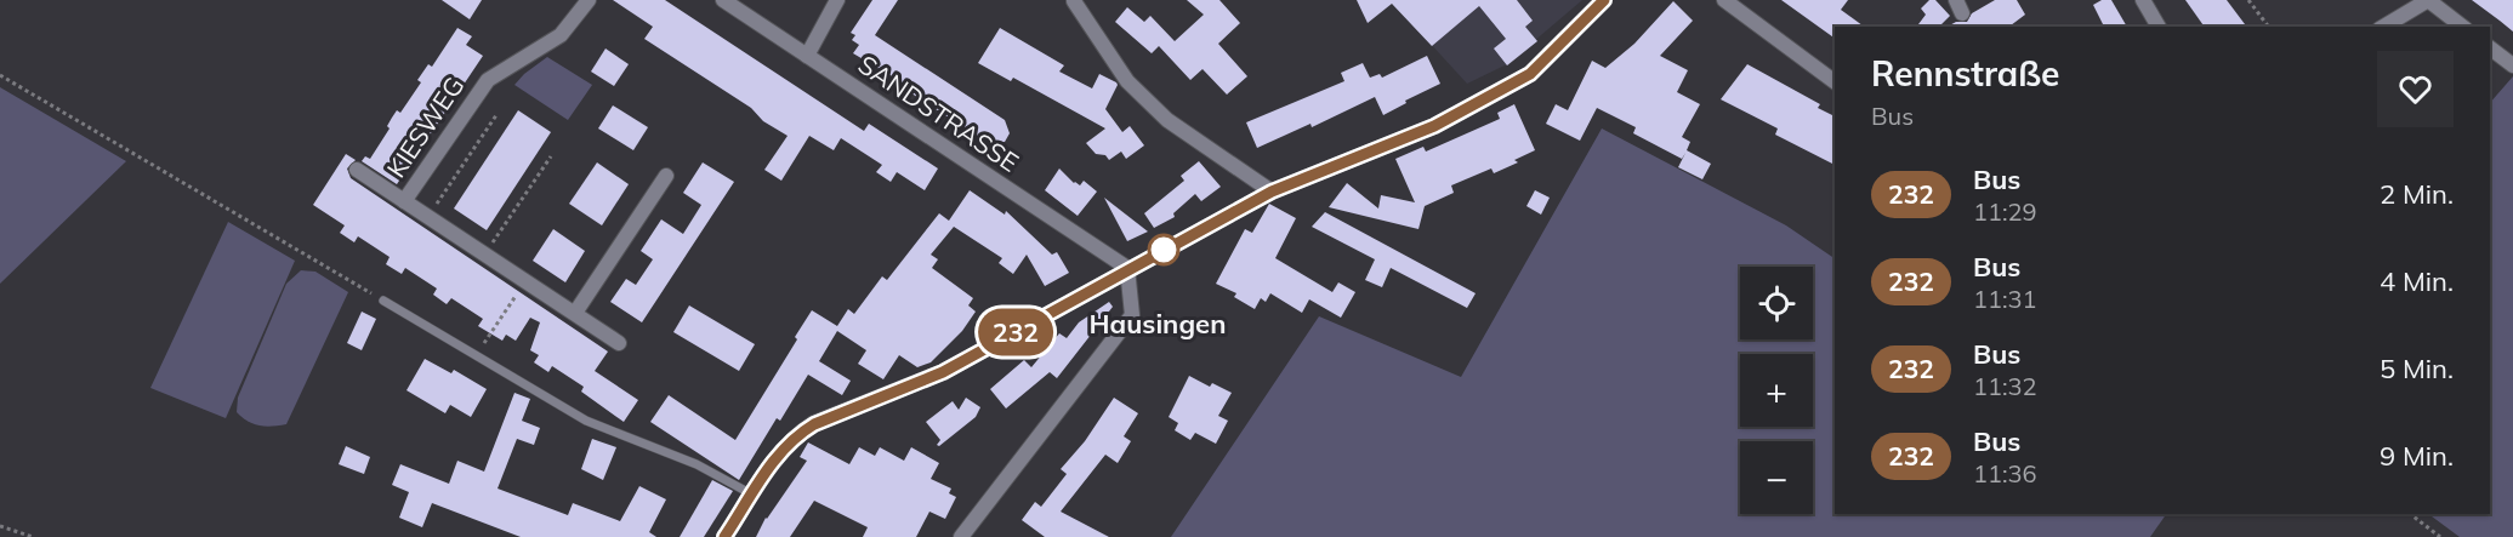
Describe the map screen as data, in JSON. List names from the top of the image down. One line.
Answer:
{"streets":{"street":["SANDSTRASSE","KIESWEG"]},"districts":["Hausingen"],"lines":["bus line 232"],"page":{"on_map":"232","heading":["Rennstraße","Bus"],"list":[{"mark":"232","name":"Bus","note":"11:29","value":"2 Min."},{"mark":"232","name":"Bus","note":"11:31","value":"4 Min."},{"mark":"232","name":"Bus","note":"11:32","value":"5 Min."},{"mark":"232","name":"Bus","note":"11:36","value":"9 Min."}],"map_buttons":["+","−"]}}
